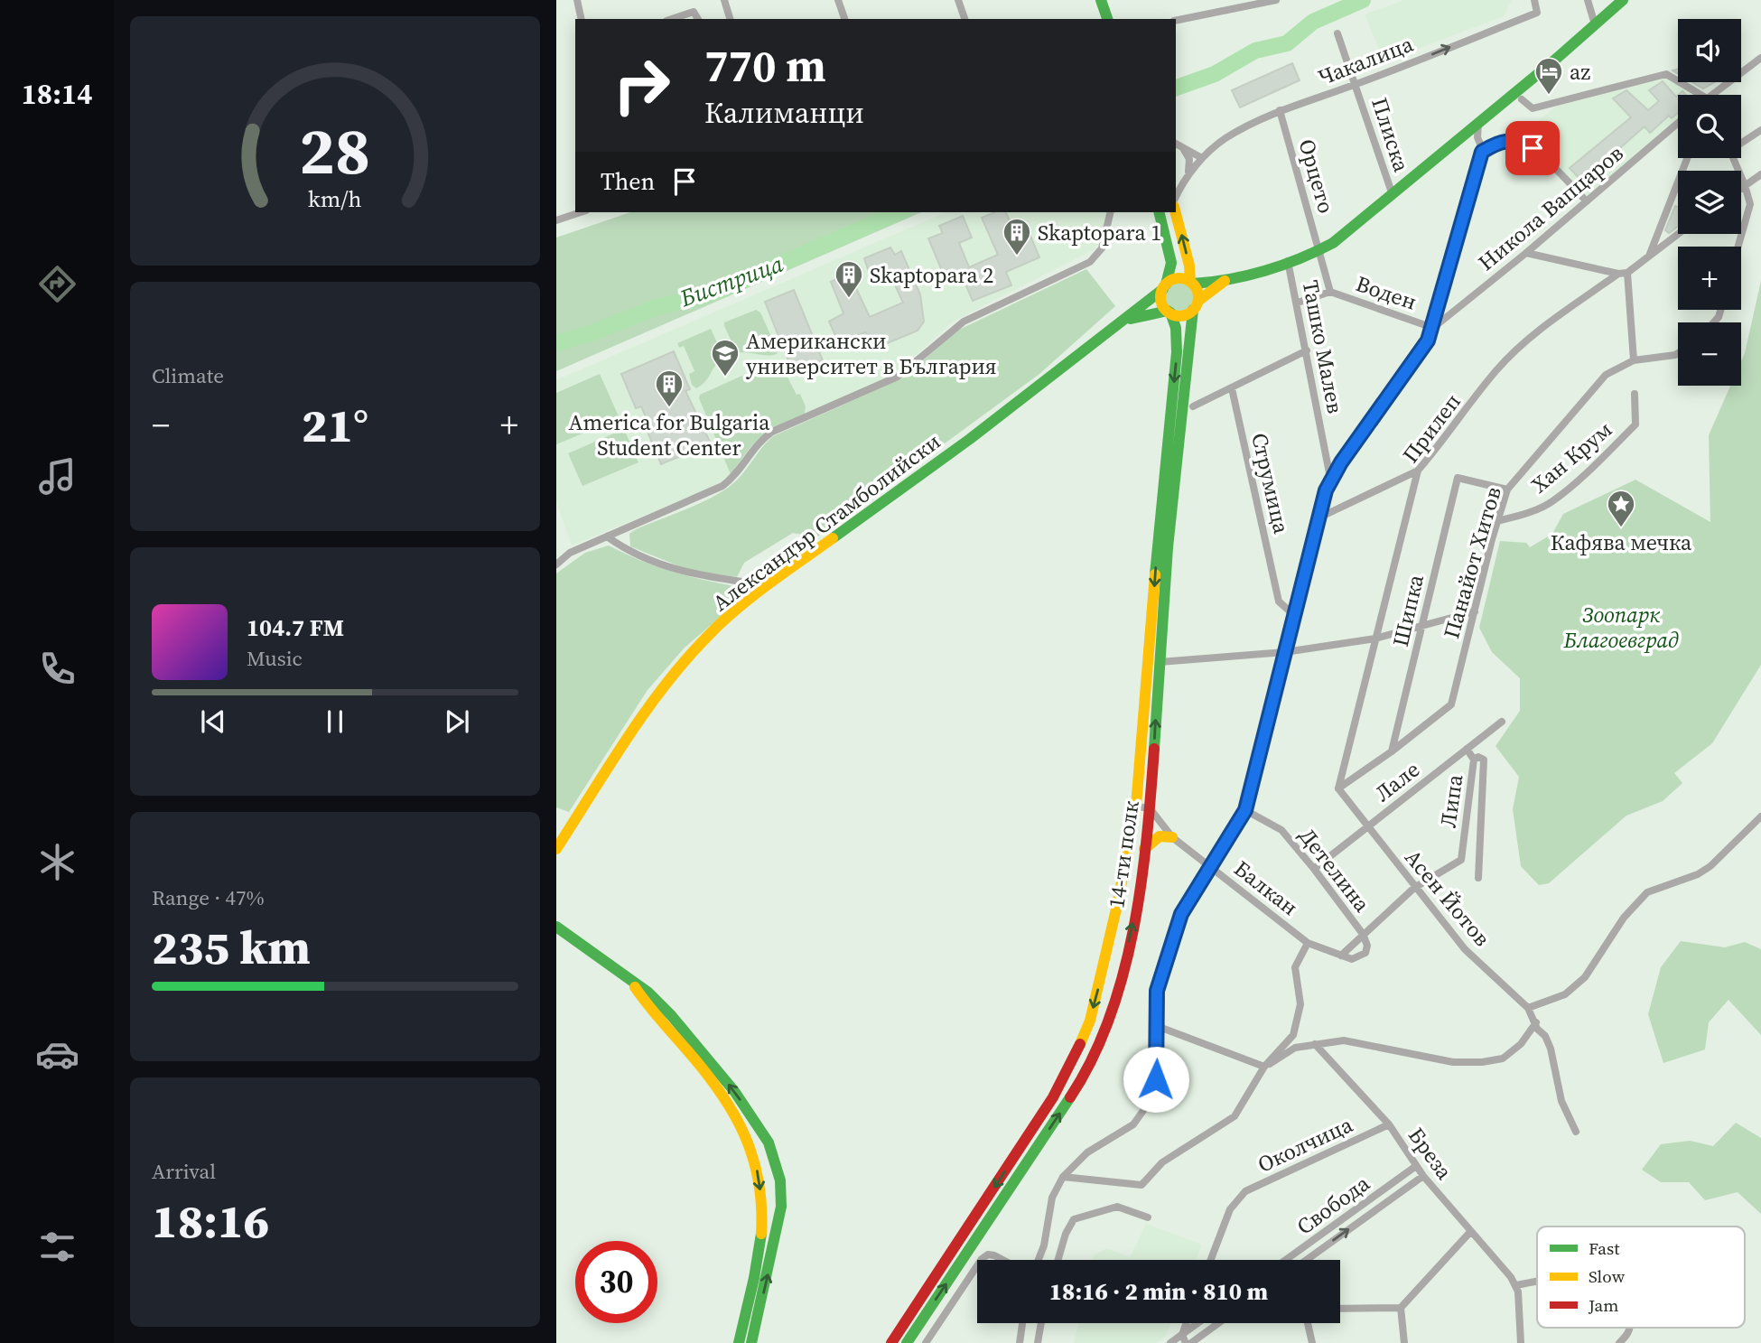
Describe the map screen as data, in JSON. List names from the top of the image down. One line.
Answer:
{"streets":{"street":["Чакалица","Плиска","Орцето","Никола Вапцаров","Воден","Ташко Малев","Прилеп","Хан Крум","Струмица","Александър Стамболийски","Панайот Хитов","Шипка","Лале","Липа","14-ти полк","Детелина","Балкан","Асен Йотов","Околчица","Бреза","Свобода"]},"crossings":[["Чакалица","Плиска"],["Чакалица","Орцето"],["Орцето","Воден"],["Никола Вапцаров","Воден"],["Прилеп","Панайот Хитов"],["Прилеп","Асен Йотов"],["Хан Крум","Панайот Хитов"],["Александър Стамболийски","14-ти полк"],["Панайот Хитов","Шипка"],["Панайот Хитов","Асен Йотов"],["Лале","Липа"],["Лале","Детелина"],["Лале","Асен Йотов"],["Липа","Асен Йотов"],["14-ти полк","Балкан"],["Околчица","Бреза"],["Бреза","Свобода"]],"water":["Бистрица"],"parks":["Зоопарк Благоевград"],"places":{"hotel":["az"],"building":["Skaptopara 1","Skaptopara 2","America for Bulgaria Student Center"],"school or university":["Американски университет в България"],"place":["Кафява мечка"]},"legend":["Fast","Slow","Jam"],"page":{"tabs":"18:14","map_buttons":["+","−"],"turn":["770 m","Калиманци"],"then":"Then","tile":["Climate",["Range · 47%","235 km"],["Arrival","18:16"]],"heat":["−","21°","+"],"song":["104.7 FM","Music"],"limit":"30","trip":"18:16 · 2 min · 810 m","gauge":["28","km/h"]}}
